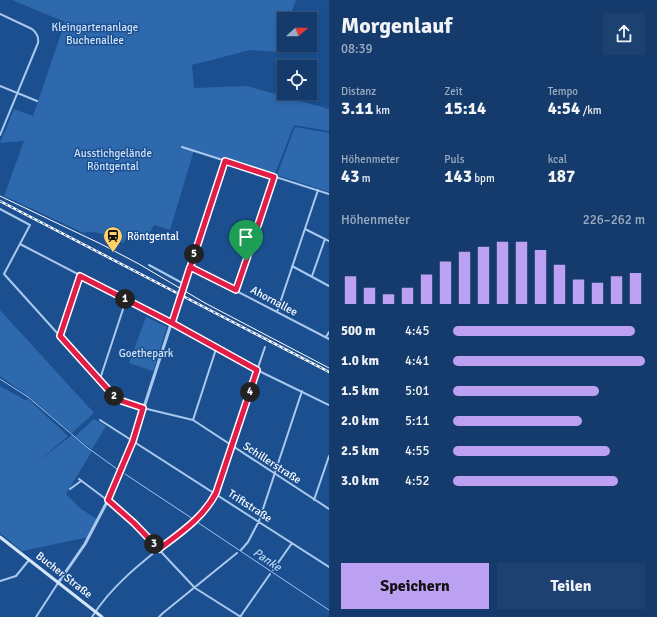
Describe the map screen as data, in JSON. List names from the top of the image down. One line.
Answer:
{"streets":{"main road":["Bucher Straße"],"street":["Ahornallee","Schillerstraße","Triftstraße"]},"water":["Panke"],"parks":["Kleingartenanlage Buchenallee","Ausstichgelände Röntgental","Goethepark"],"places":{"station":["Röntgental"]},"north":"right","page":{"heading":["Morgenlauf","08:39"],"stats":[["Distanz","3.11 km"],["Zeit","15:14"],["Tempo","4:54 /km"],["Höhenmeter","43 m"],["Puls","143 bpm"],["kcal","187"]],"chart":["Höhenmeter","226–262 m"],"pins":["5","1","4","2","3"],"list":[{"name":"500 m","note":"4:45"},{"name":"1.0 km","note":"4:41"},{"name":"1.5 km","note":"5:01"},{"name":"2.0 km","note":"5:11"},{"name":"2.5 km","note":"4:55"},{"name":"3.0 km","note":"4:52"}],"buttons":["Speichern","Teilen"]}}
